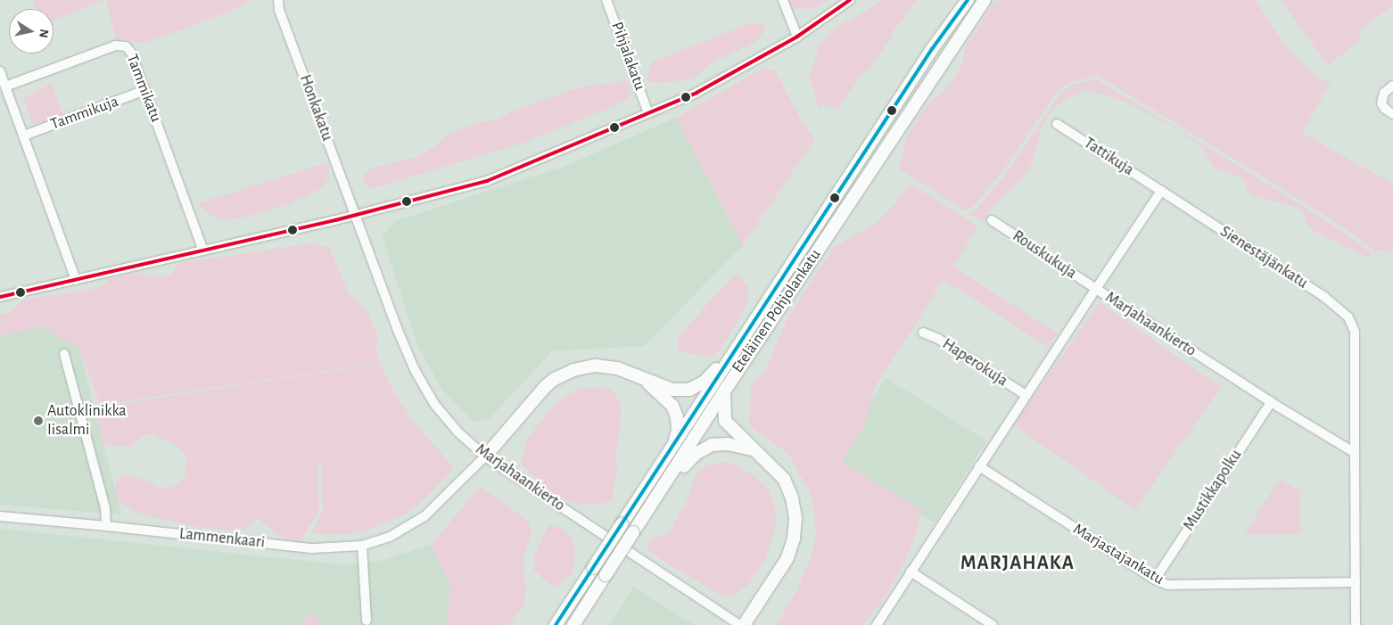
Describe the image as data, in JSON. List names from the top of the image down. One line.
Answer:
{"streets":{"main road":["Eteläinen Pohjolankatu"],"street":["Pihjalakatu","Tammikatu","Honkakatu","Tammikuja","Tattikuja","Rouskukuja","Sienestäjänkatu","Marjahaankierto","Haperokuja","Mustikkapolku","Lammenkaari","Marjastajankatu"]},"crossings":[["Tammikatu","Tammikuja"],["Honkakatu","Marjahaankierto"],["Tattikuja","Sienestäjänkatu"],["Rouskukuja","Marjahaankierto"],["Sienestäjänkatu","Marjahaankierto"],["Marjahaankierto","Haperokuja"],["Marjahaankierto","Mustikkapolku"],["Marjahaankierto","Lammenkaari"],["Marjahaankierto","Marjastajankatu"],["Mustikkapolku","Marjastajankatu"]],"districts":["MARJAHAKA"],"places":["Autoklinikka Iisalmi"],"north":"right"}
